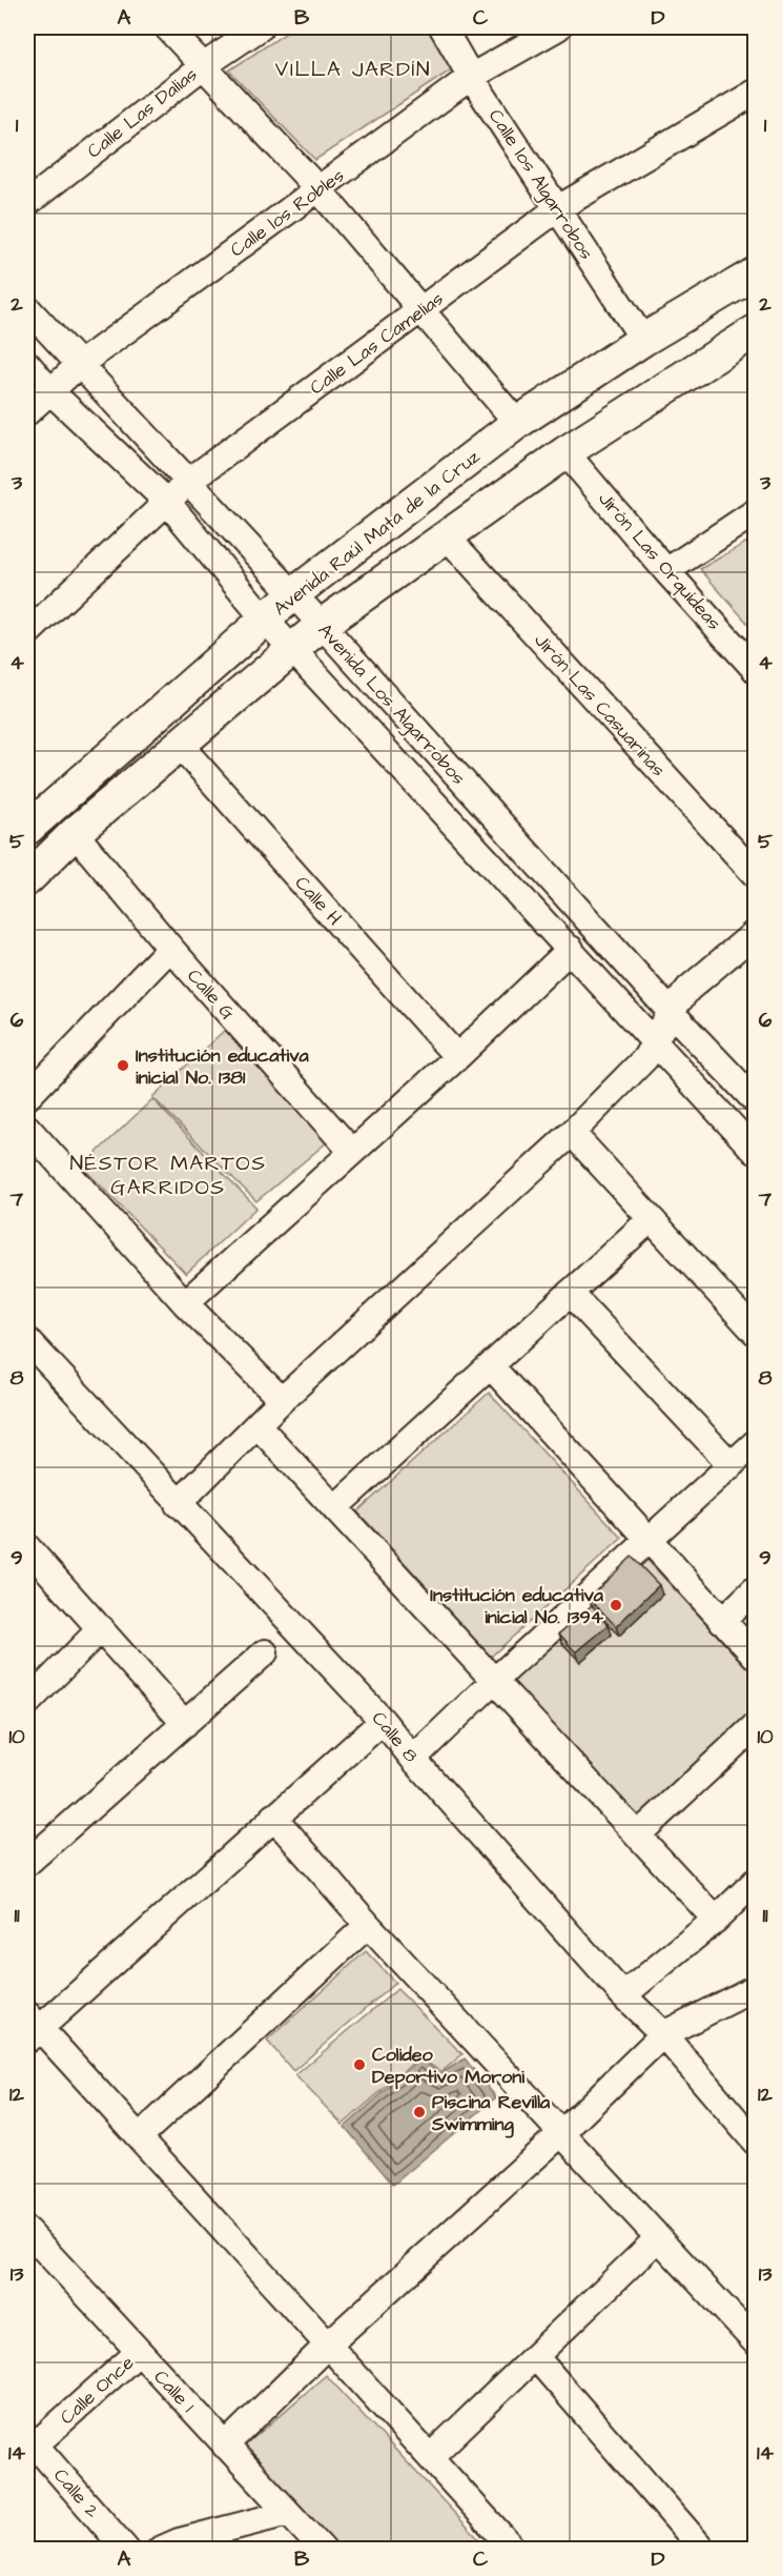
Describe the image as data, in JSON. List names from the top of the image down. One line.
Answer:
{"streets":{"main road":["Avenida Raúl Mata de la Cruz"],"street":["Calle Las Dalias","Calle los Algarrobos","Calle los Robles","Calle Las Camelias","Jirón Las Orquídeas","Avenida Los Algarrobos","Jirón Las Casuarinas","Calle H","Calle G","Calle 8","Calle Once","Calle 1","Calle 2"]},"crossings":[["Calle los Algarrobos","Calle los Robles"],["Calle los Algarrobos","Calle Las Camelias"],["Calle los Algarrobos","Avenida Raúl Mata de la Cruz"],["Calle los Robles","Avenida Los Algarrobos"],["Calle Las Camelias","Avenida Los Algarrobos"],["Avenida Raúl Mata de la Cruz","Jirón Las Orquídeas"],["Avenida Raúl Mata de la Cruz","Avenida Los Algarrobos"],["Avenida Raúl Mata de la Cruz","Jirón Las Casuarinas"],["Avenida Raúl Mata de la Cruz","Calle H"],["Avenida Raúl Mata de la Cruz","Calle G"],["Calle Once","Calle 1"],["Calle Once","Calle 2"]],"districts":["VILLA JARDÍN","NÉSTOR MARTOS GARRIDOS"],"places":["Institución educativa inicial No. 1381","Institución educativa inicial No. 1394","Colideo Deportivo Moroni","Piscina Revilla Swimming"],"grid":{"columns":["A","B","C","D"],"rows":["1","2","3","4","5","6","7","8","9","10","11","12","13","14"]}}
